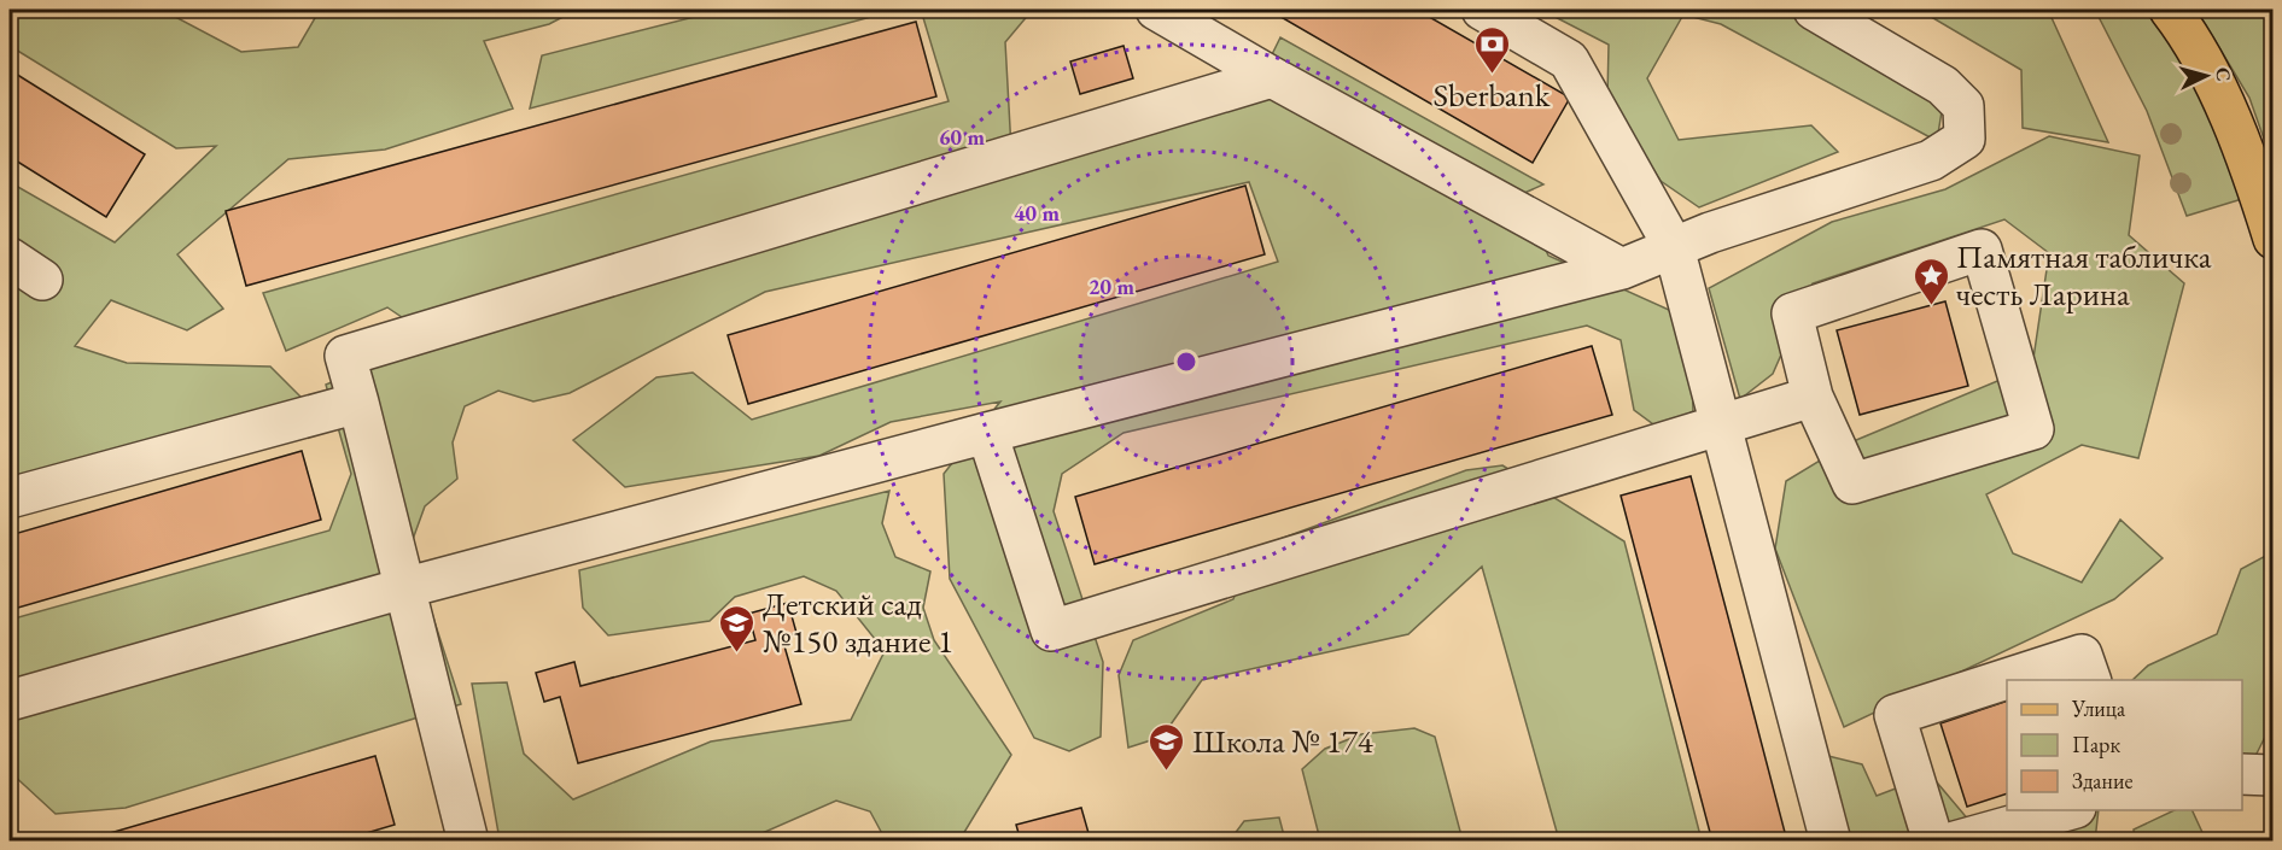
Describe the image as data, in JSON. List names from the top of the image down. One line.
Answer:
{"places":{"bank":["Sberbank"],"place":["Памятная табличка честь Ларина"],"school or university":["Детский сад №150 здание 1","Школа № 174"]},"legend":["Улица","Парк","Здание"],"north":"right","rings":["60 m","40 m","20 m"]}
